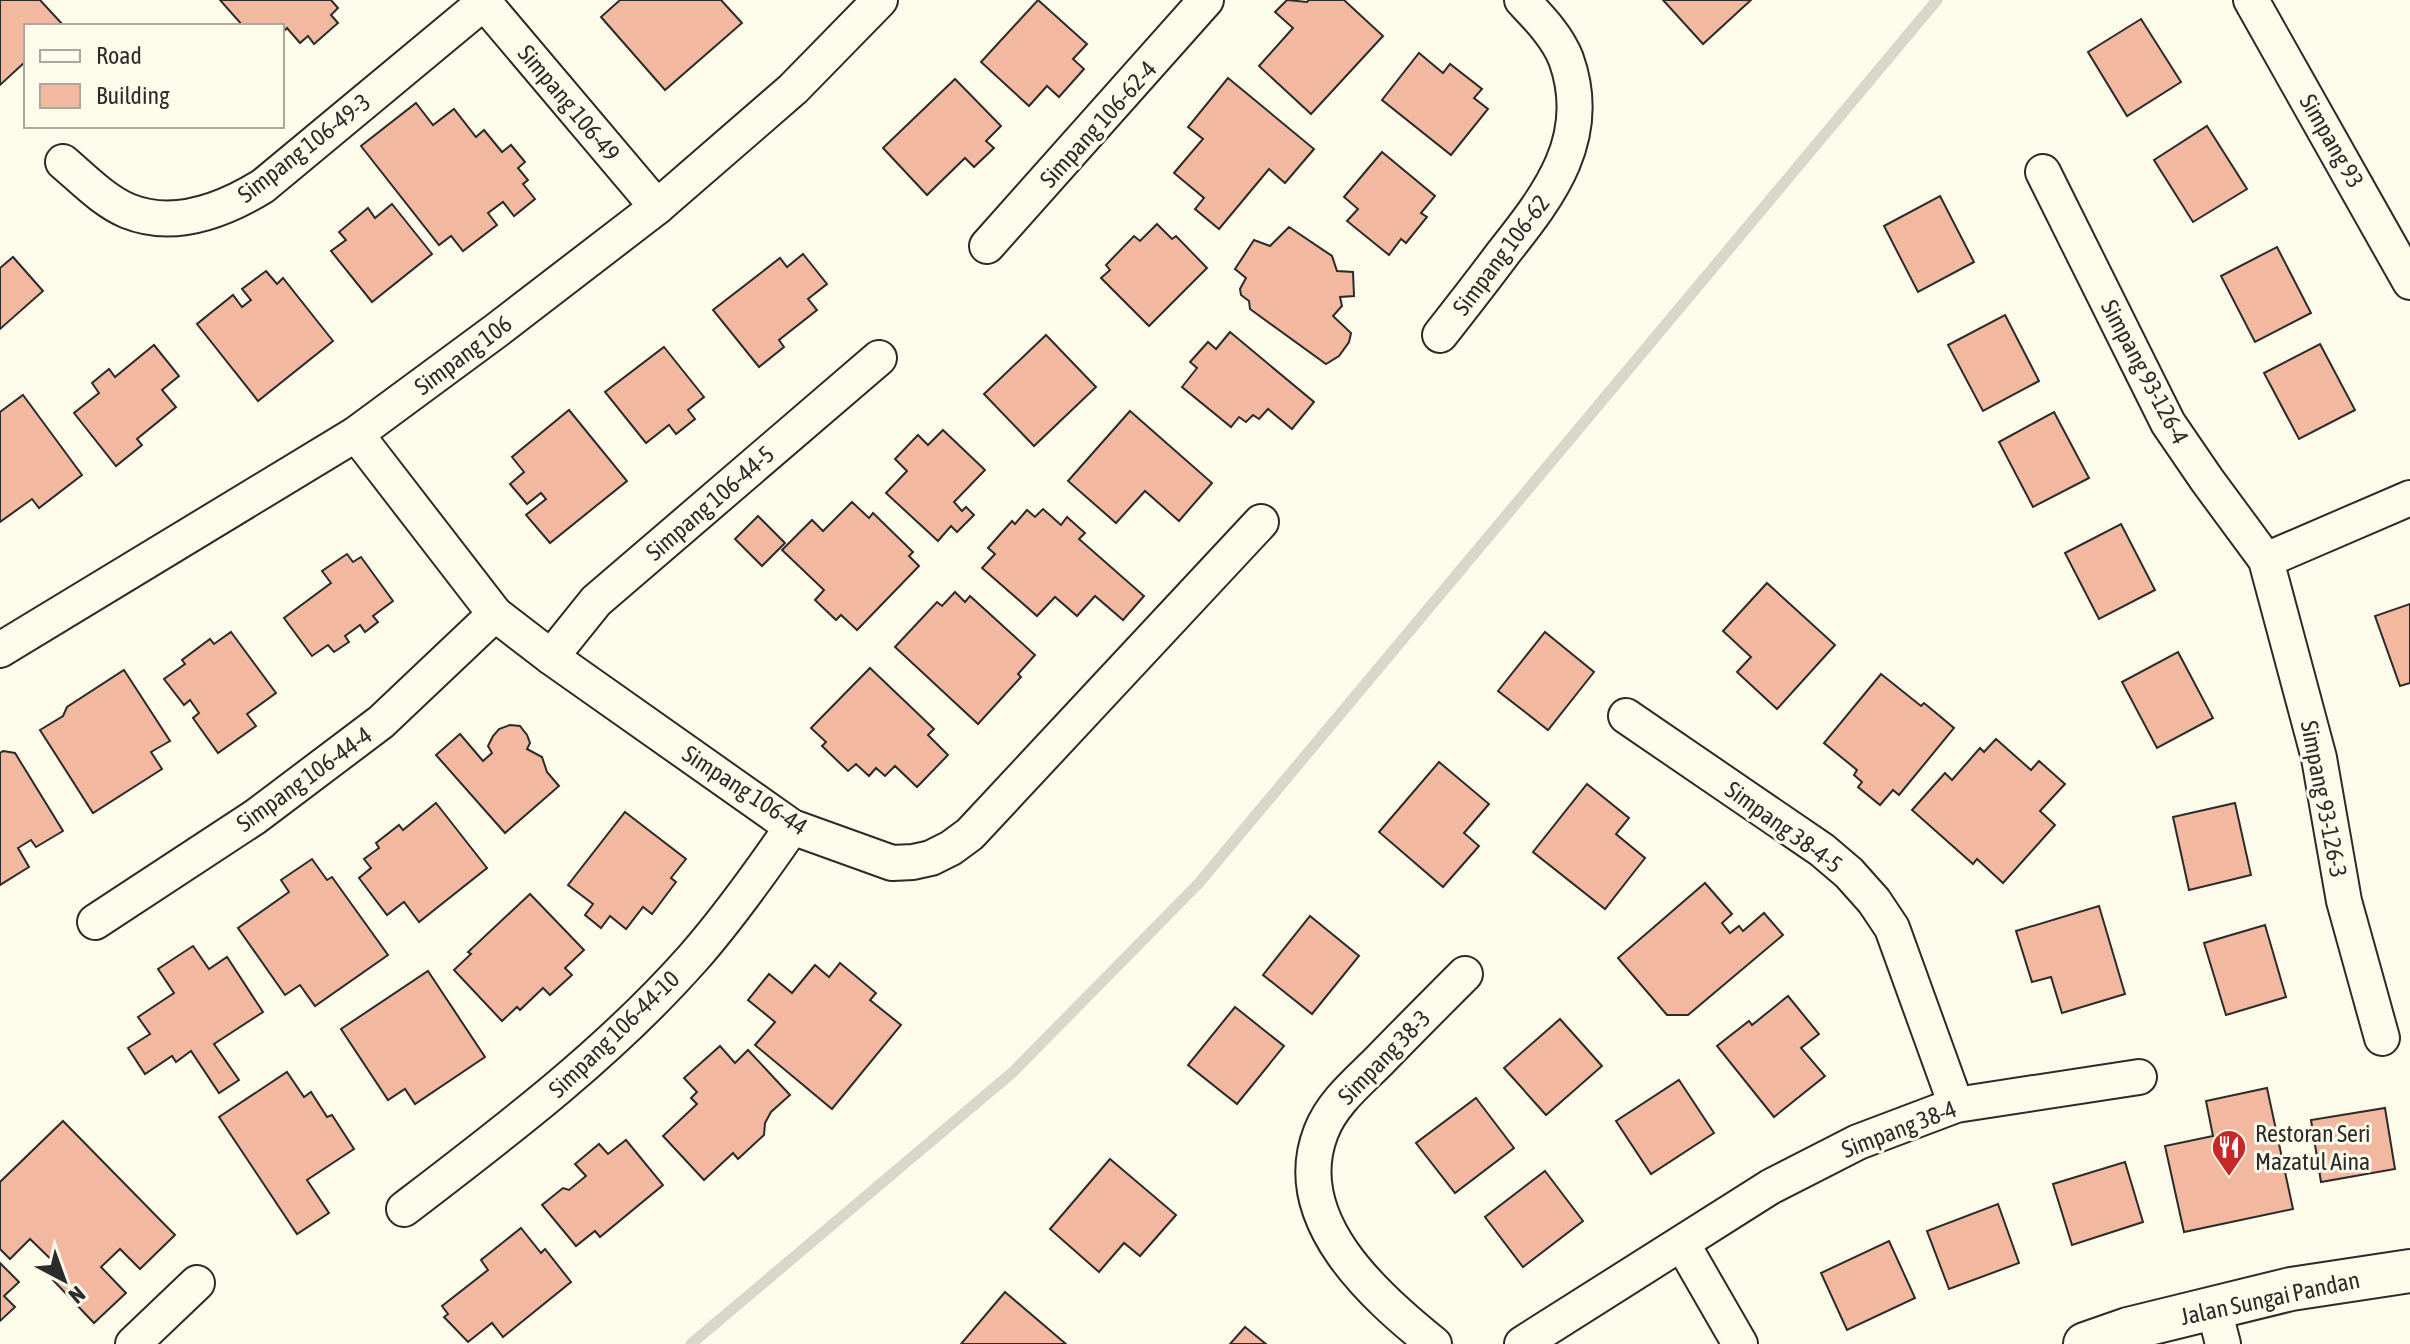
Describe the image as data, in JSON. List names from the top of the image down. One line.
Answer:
{"streets":{"street":["Simpang 106-49","Simpang 106-62-4","Simpang 93","Simpang 106-49-3","Simpang 106-62","Simpang 106","Simpang 93-126-4","Simpang 106-44-5","Simpang 106-44-4","Simpang 106-44","Simpang 93-126-3","Simpang 38-4-5","Simpang 106-44-10","Simpang 38-3","Simpang 38-4","Jalan Sungai Pandan"]},"crossings":[["Simpang 106-49","Simpang 106-49-3"],["Simpang 106-49","Simpang 106"],["Simpang 106","Simpang 106-44"],["Simpang 93-126-4","Simpang 93-126-3"],["Simpang 106-44-5","Simpang 106-44"],["Simpang 106-44-4","Simpang 106-44"],["Simpang 106-44","Simpang 106-44-10"],["Simpang 38-4-5","Simpang 38-4"]],"places":{"restaurant":["Restoran Seri Mazatul Aina"]},"legend":["Road","Building"],"north":"bottom right"}
